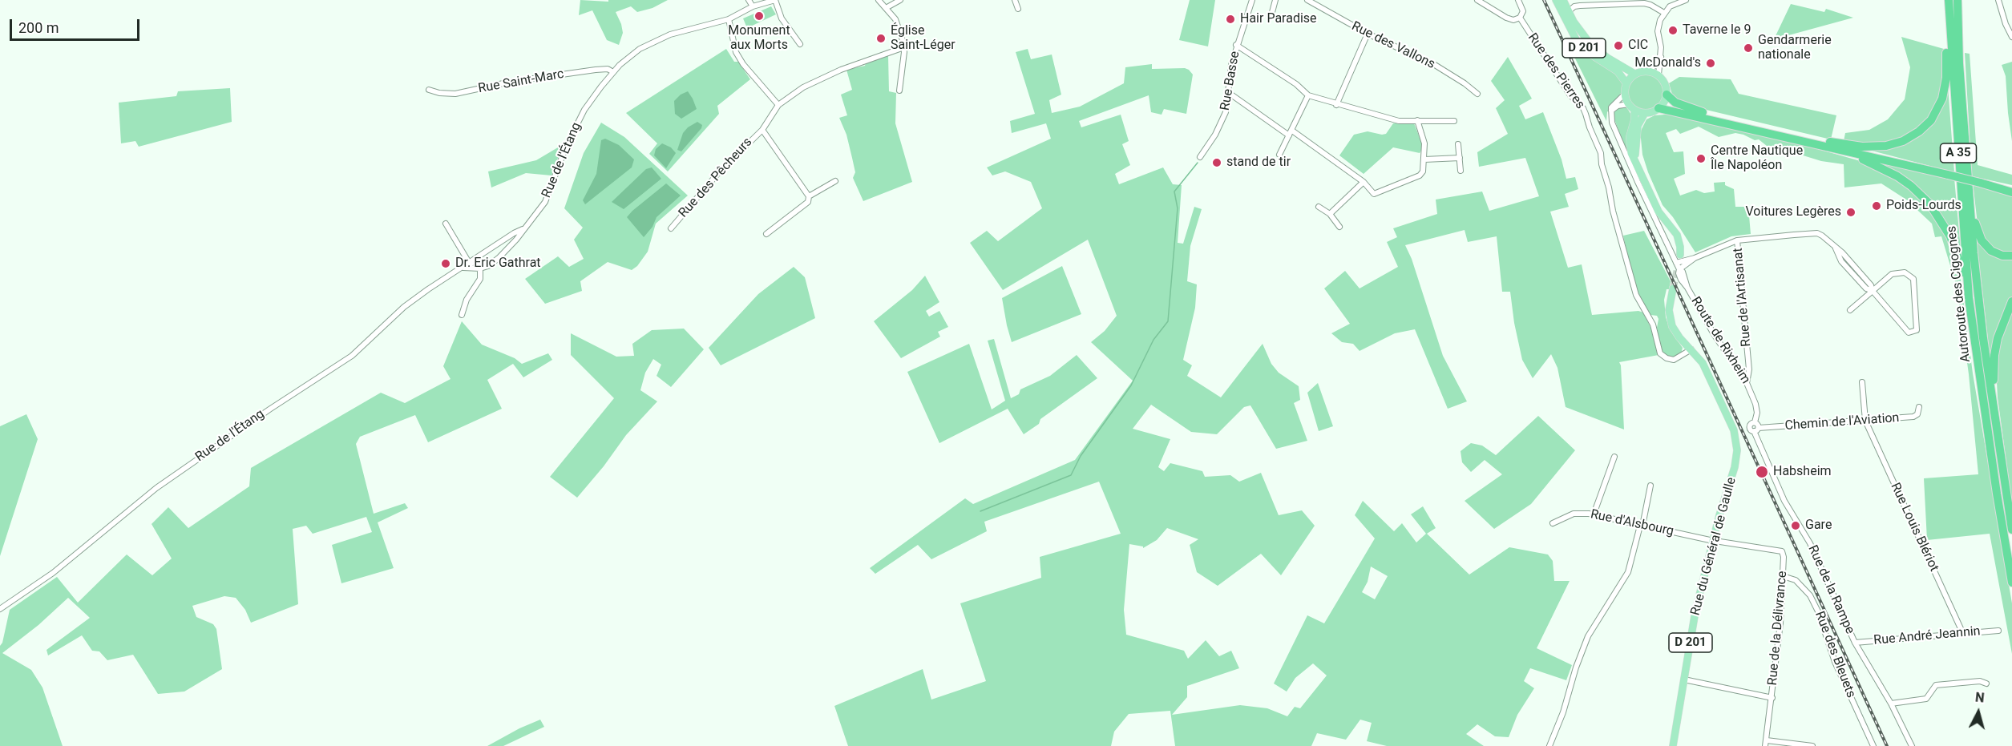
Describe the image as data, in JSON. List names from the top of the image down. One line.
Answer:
{"streets":{"highway":["A 35","Autoroute des Cigognes"],"main road":["D 201","Rue du Général de Gaulle"],"street":["Rue des Vallons","Rue des Pierres","Rue Basse","Rue Saint-Marc","Rue de l'Étang","Rue des Pêcheurs","Rue de l'Artisanat","Route de Rixheim","Chemin de l'Aviation","Rue d'Alsbourg","Rue Louis Blériot","Rue de la Rampe","Rue de la Délivrance","Rue André Jeannin","Rue des Bleuets"]},"crossings":[["D 201","Rue des Pierres"],["D 201","Rue du Général de Gaulle"],["Rue des Pierres","Rue du Général de Gaulle"],["Rue Saint-Marc","Rue de l'Étang"],["Rue de l'Artisanat","Route de Rixheim"],["Route de Rixheim","Chemin de l'Aviation"],["Route de Rixheim","Rue de la Rampe"],["Chemin de l'Aviation","Rue Louis Blériot"],["Chemin de l'Aviation","Rue de la Rampe"],["Rue d'Alsbourg","Rue du Général de Gaulle"],["Rue d'Alsbourg","Rue de la Délivrance"],["Rue Louis Blériot","Rue André Jeannin"],["Rue du Général de Gaulle","Rue de la Délivrance"],["Rue de la Rampe","Rue André Jeannin"],["Rue de la Délivrance","Rue des Bleuets"]],"places":["Monument aux Morts","Hair Paradise","Taverne le 9","Église Saint-Léger","CIC","Gendarmerie nationale","McDonald's","Centre Nautique Île Napoléon","stand de tir","Poids-Lourds","Voitures Legères","Dr. Eric Gathrat","Habsheim","Gare"],"scale_bar":"200 m","north":"top"}
